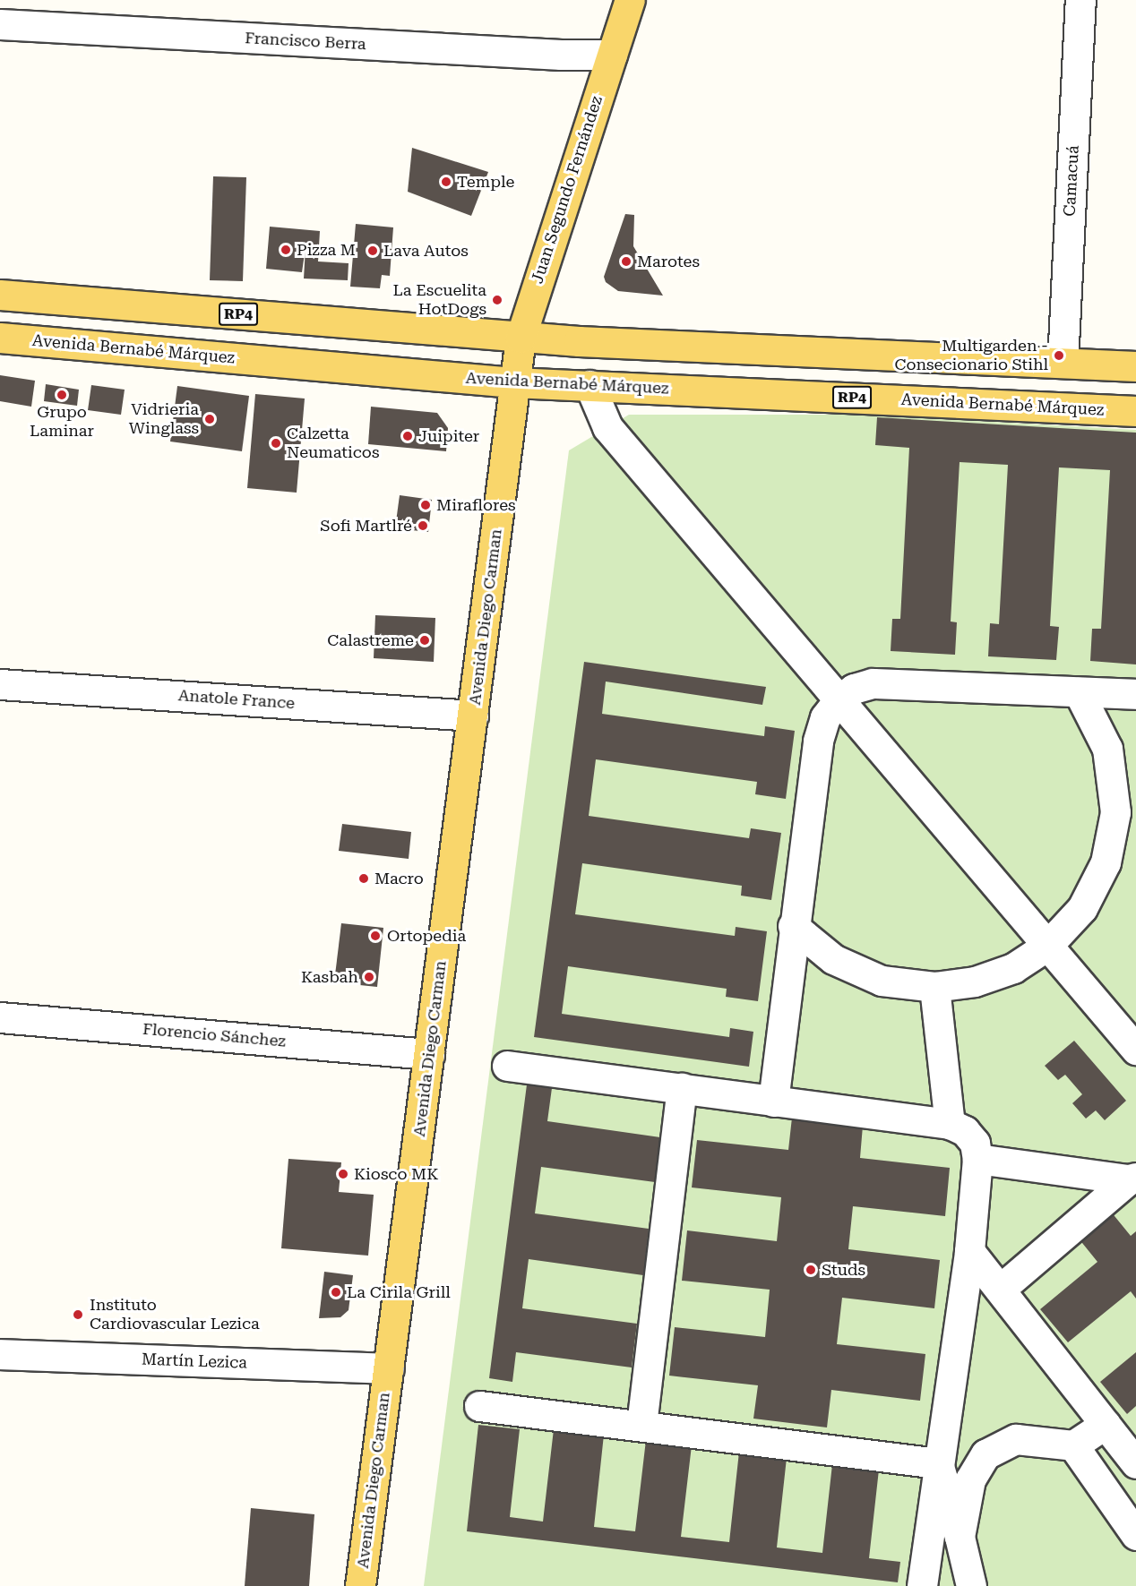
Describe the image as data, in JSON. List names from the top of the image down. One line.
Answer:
{"streets":{"main road":["Juan Segundo Fernández","RP4","Avenida Bernabé Márquez","Avenida Diego Carman"],"street":["Francisco Berra","Camacuá","Anatole France","Florencio Sánchez","Martín Lezica"]},"crossings":[["Francisco Berra","Juan Segundo Fernández"],["Camacuá","RP4"],["Juan Segundo Fernández","RP4"],["Juan Segundo Fernández","Avenida Bernabé Márquez"],["Juan Segundo Fernández","Avenida Diego Carman"],["Avenida Bernabé Márquez","Avenida Diego Carman"],["Avenida Diego Carman","Anatole France"],["Avenida Diego Carman","Florencio Sánchez"],["Avenida Diego Carman","Martín Lezica"]],"places":["Temple","Pizza M","Lava Autos","Marotes","La Escuelita HotDogs","Multigarden - Consecionario Stihl","Grupo Laminar","Vidrieria Winglass","Juipiter","Calzetta Neumaticos","Miraflores","Sofi Martlré","Calastreme","Macro","Ortopedia","Kasbah","Kiosco MK","Studs","La Cirila Grill","Instituto Cardiovascular Lezica"]}
